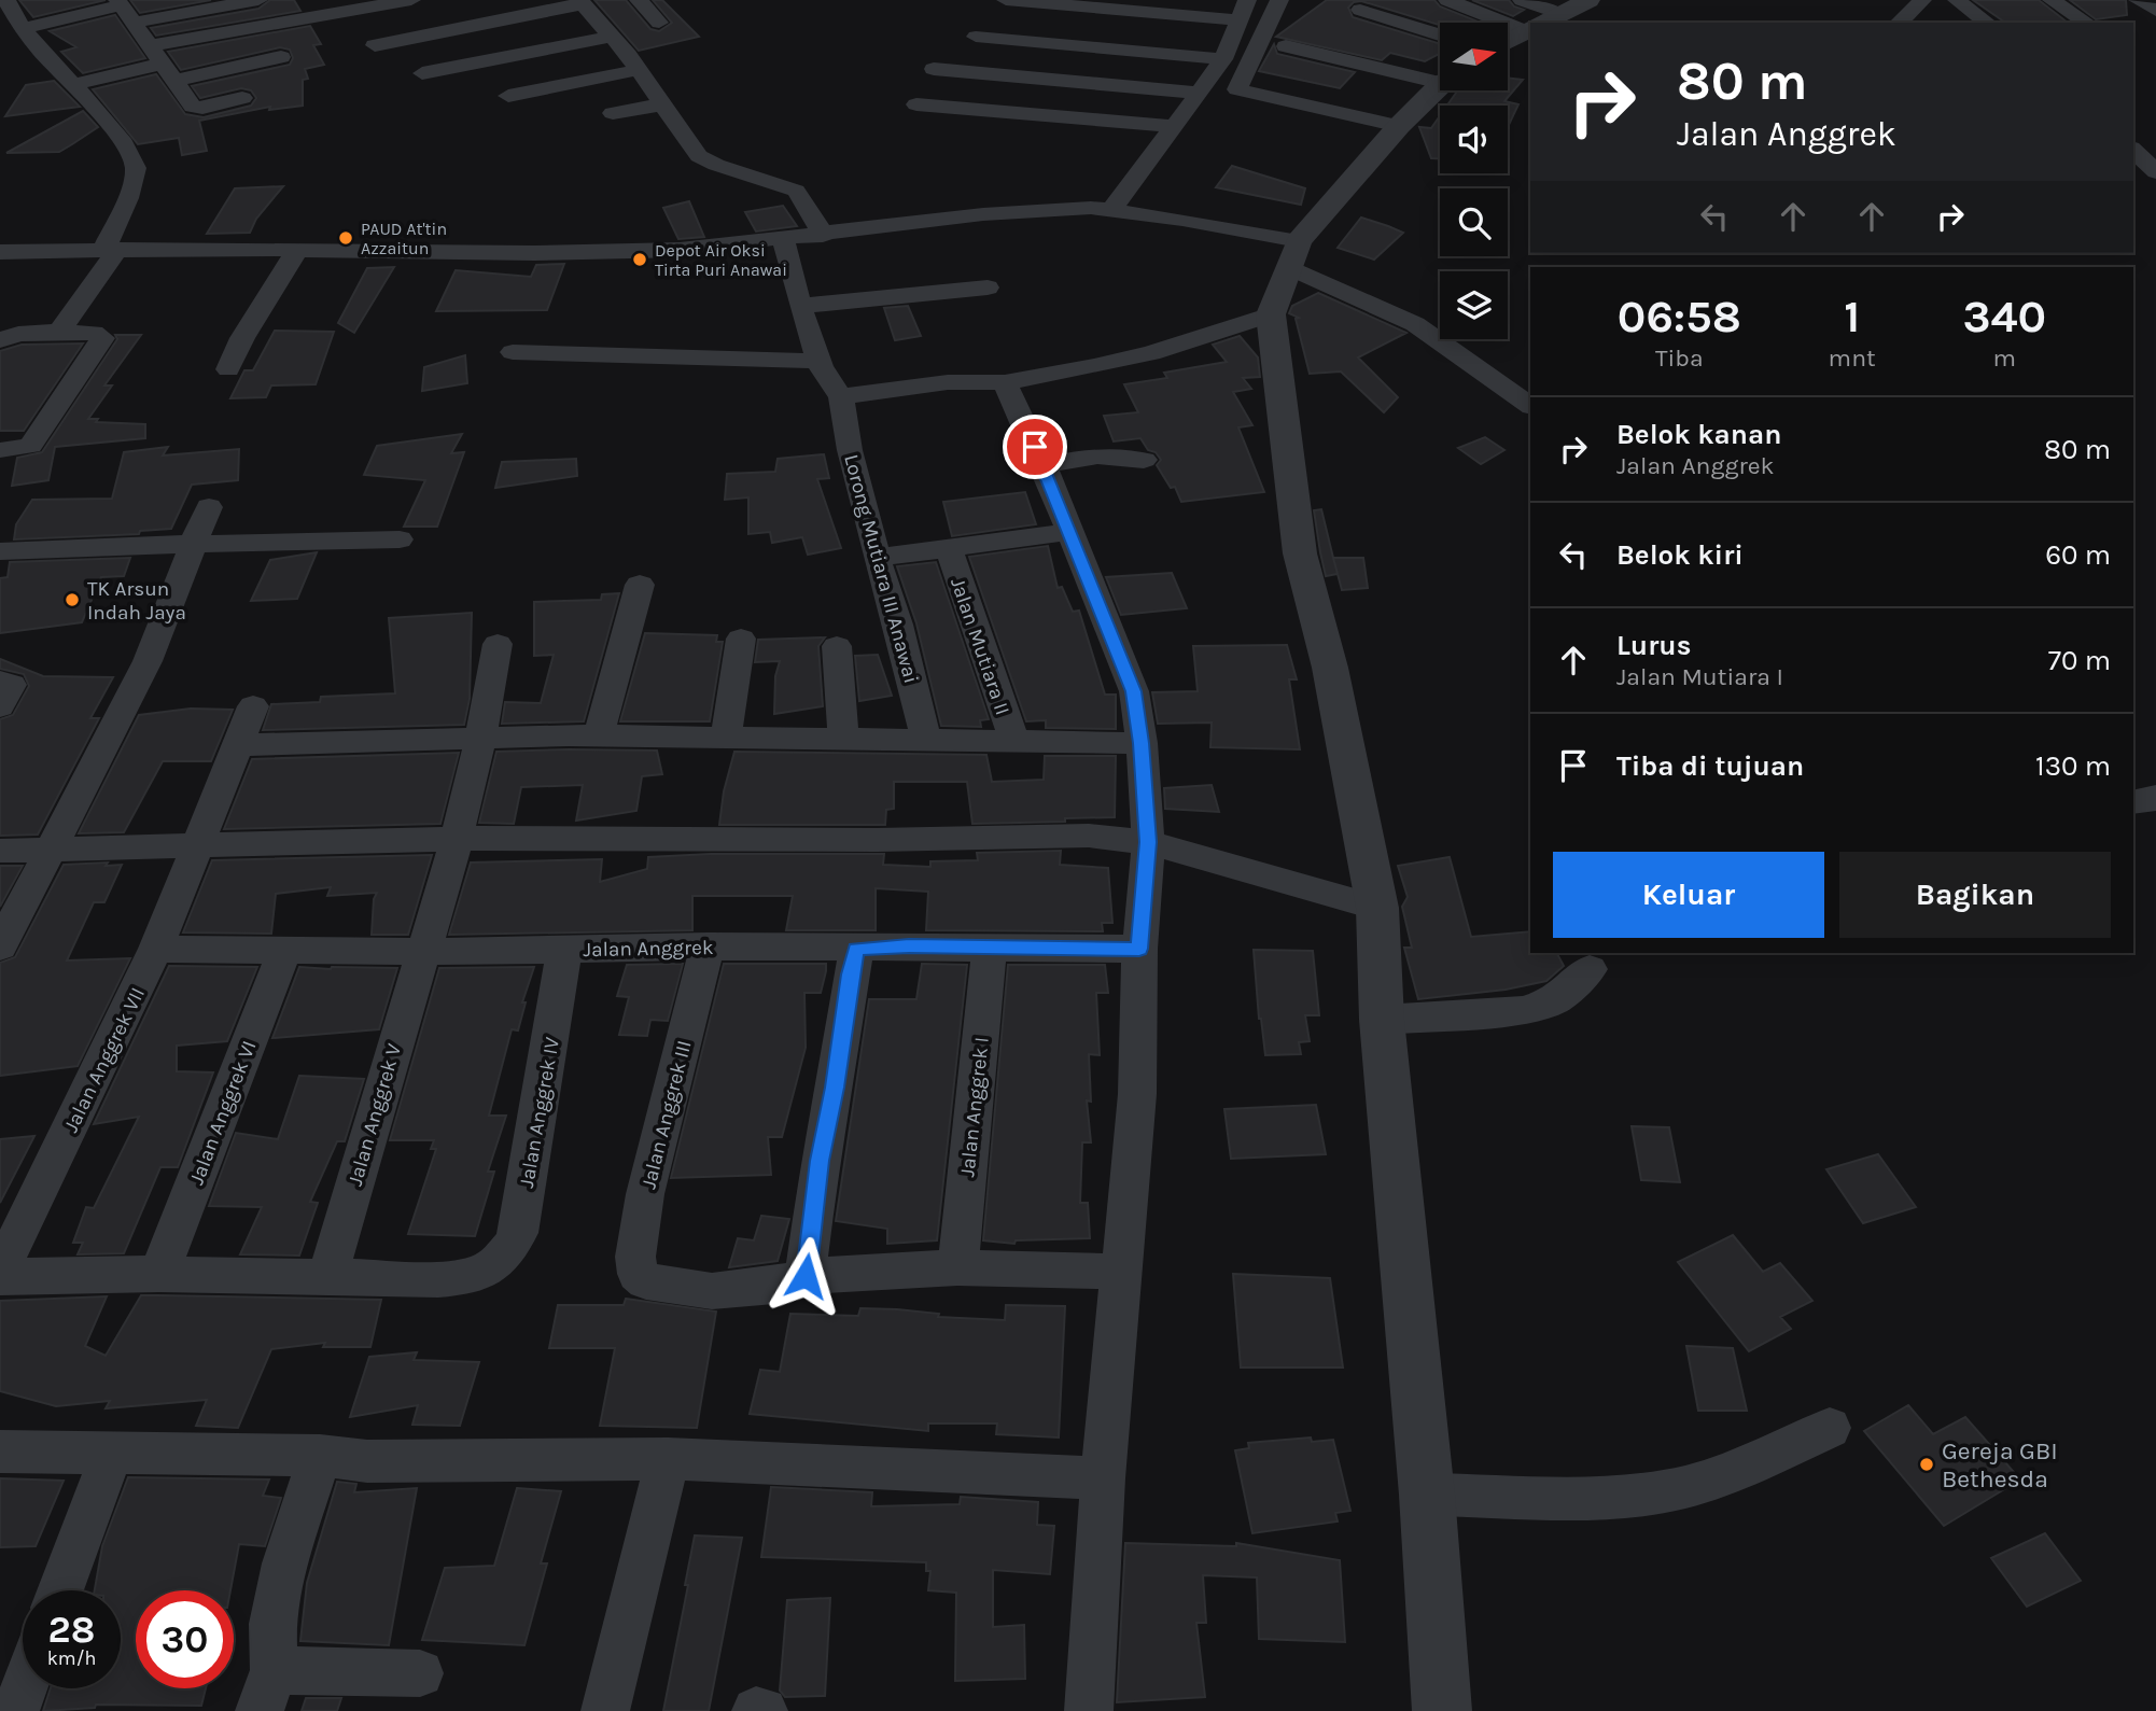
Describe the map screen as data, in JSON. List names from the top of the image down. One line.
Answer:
{"streets":{"street":["Lorong Mutiara III Anawai","Jalan Mutiara II","Jalan Anggrek","Jalan Anggrek VII","Jalan Anggrek I","Jalan Anggrek VI","Jalan Anggrek IV","Jalan Anggrek V","Jalan Anggrek III"]},"crossings":[["Jalan Anggrek","Jalan Anggrek VII"],["Jalan Anggrek","Jalan Anggrek I"],["Jalan Anggrek","Jalan Anggrek VI"],["Jalan Anggrek","Jalan Anggrek IV"],["Jalan Anggrek","Jalan Anggrek V"],["Jalan Anggrek","Jalan Anggrek III"],["Jalan Anggrek IV","Jalan Anggrek V"]],"places":["PAUD At'tin Azzaitun","Depot Air Oksi Tirta Puri Anawai","TK Arsun Indah Jaya","Gereja GBI Bethesda"],"north":"right","page":{"turn":["80 m","Jalan Anggrek"],"eta":["06:58","Tiba","1","mnt","340","m"],"list":[{"name":"Belok kanan","note":"Jalan Anggrek","value":"80 m"},{"name":"Belok kiri","value":"60 m"},{"name":"Lurus","note":"Jalan Mutiara I","value":"70 m"},{"name":"Tiba di tujuan","value":"130 m"}],"buttons":["Keluar","Bagikan"],"speed":"28 km/h","limit":"30"}}
